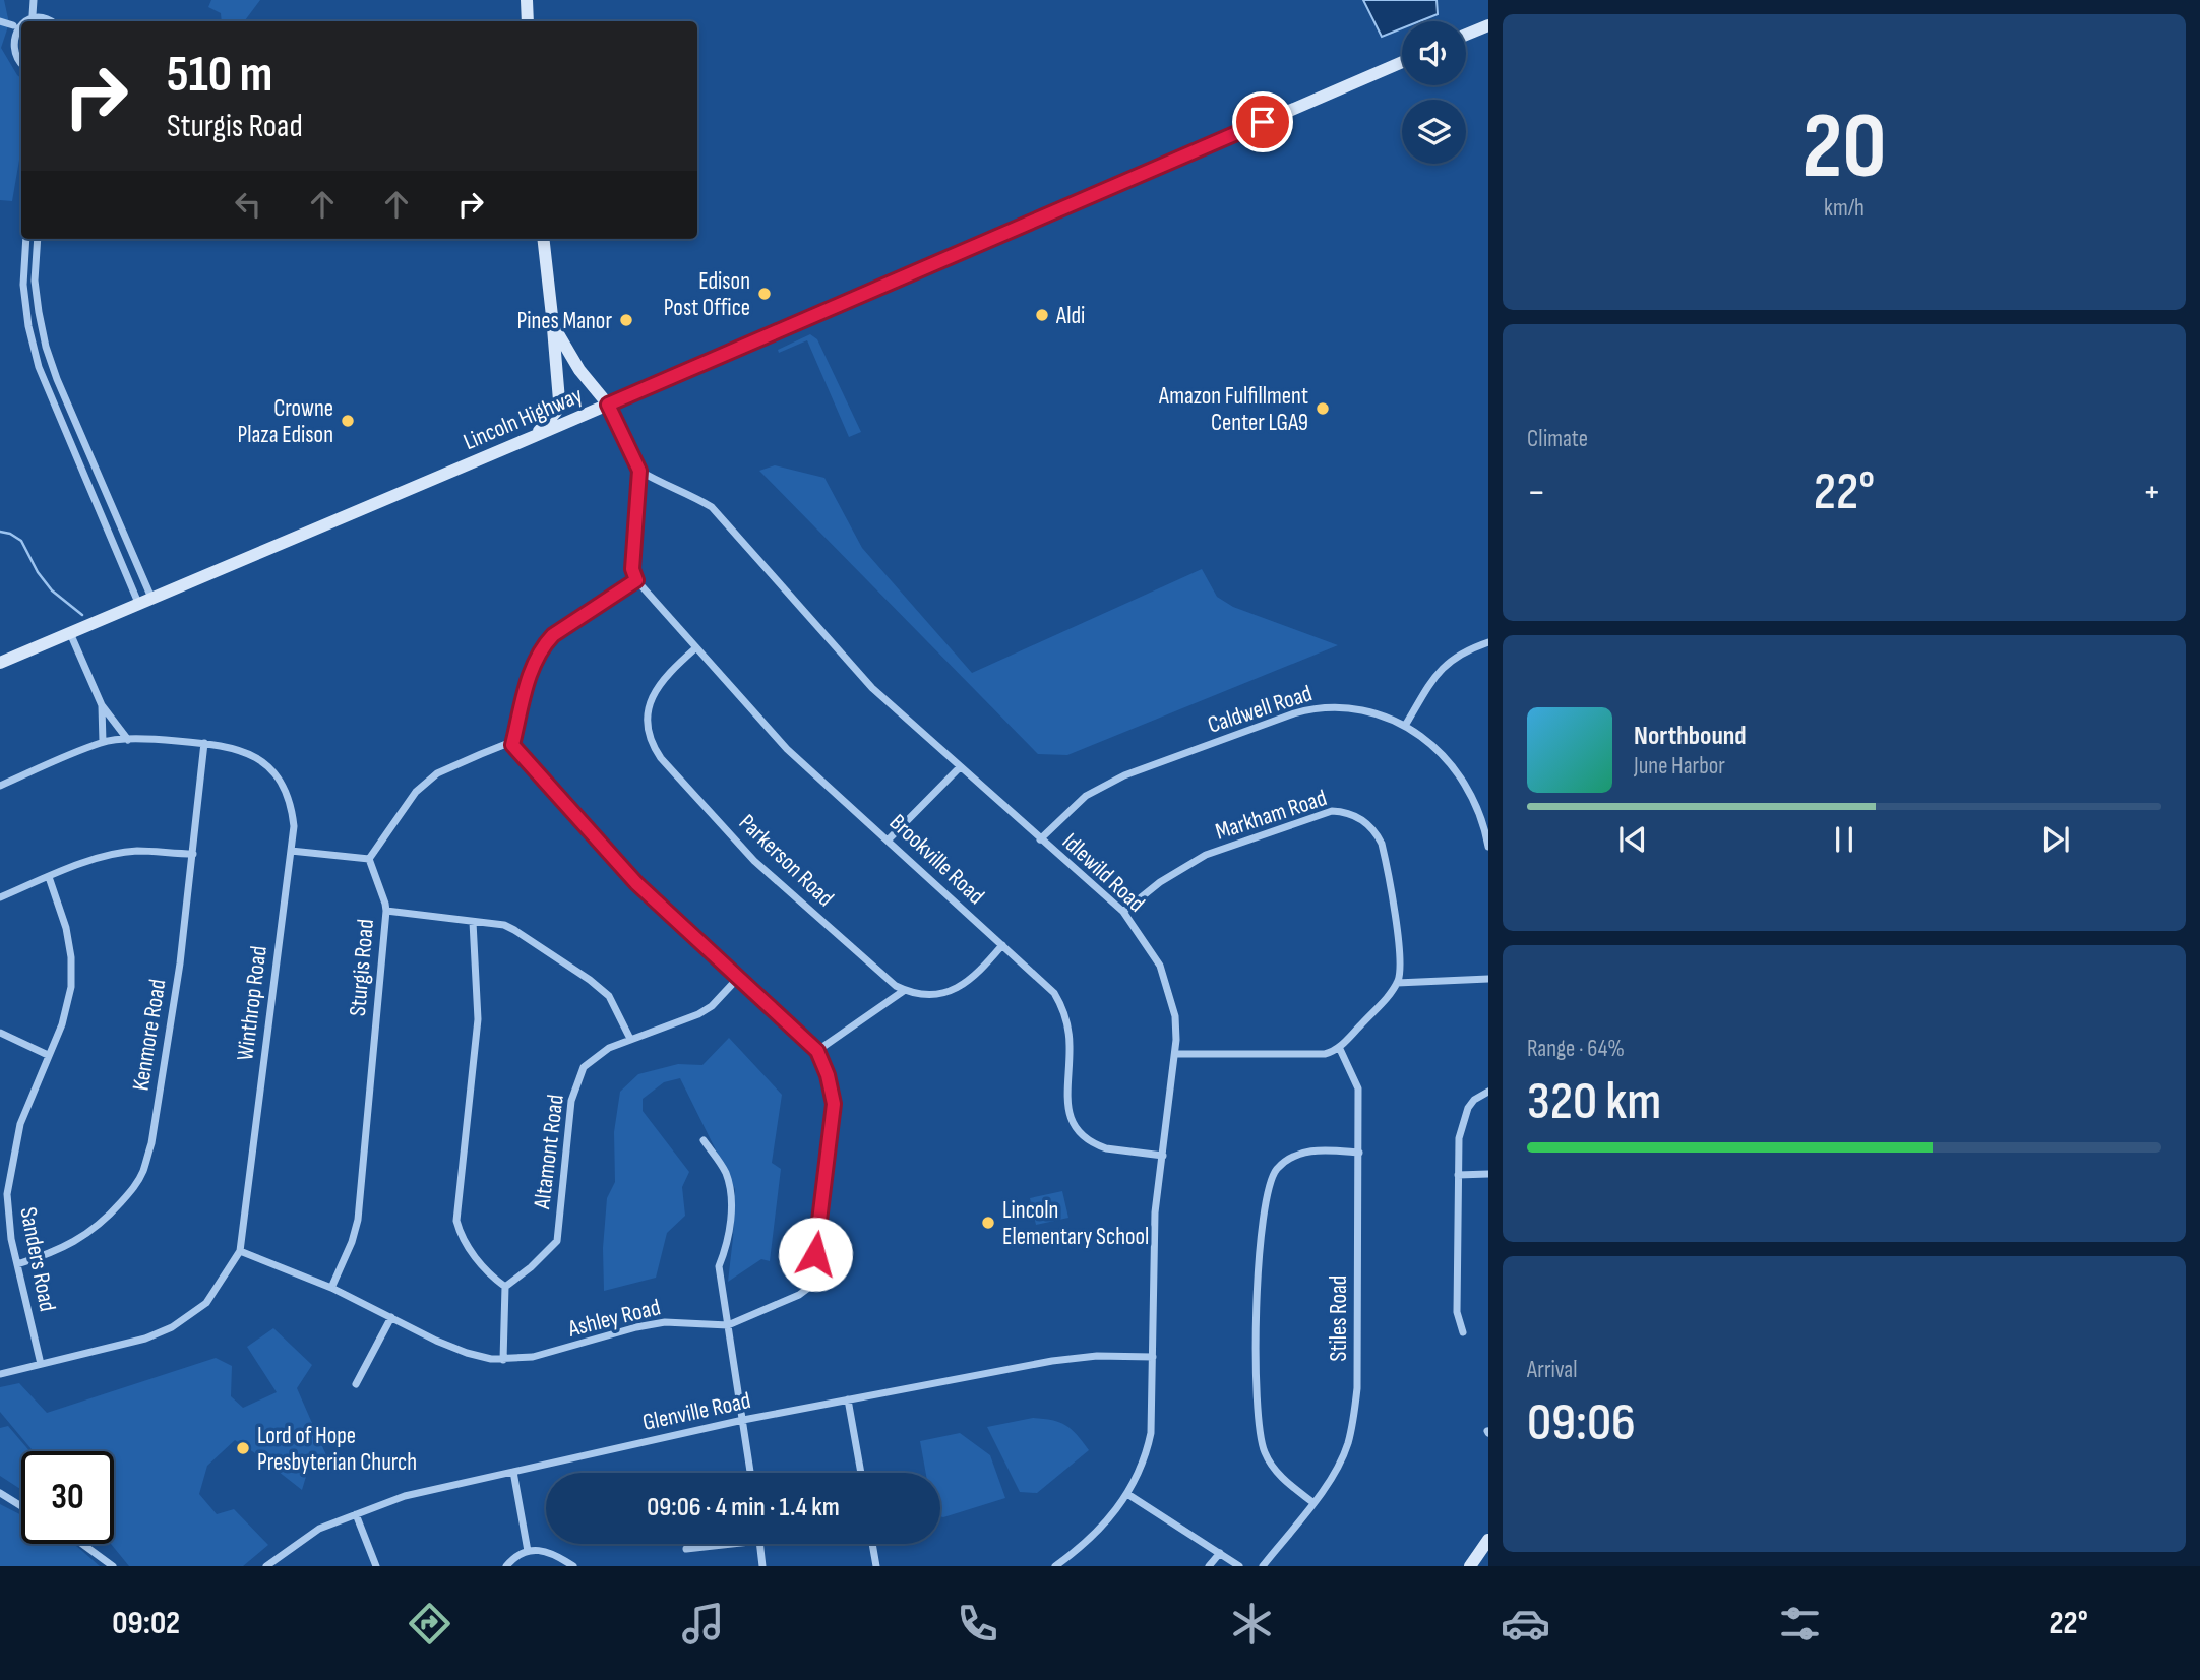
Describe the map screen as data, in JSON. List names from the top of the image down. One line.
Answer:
{"streets":{"main road":["Lincoln Highway"],"street":["Caldwell Road","Markham Road","Brookville Road","Parkerson Road","Idlewild Road","Sturgis Road","Winthrop Road","Kenmore Road","Altamont Road","Sanders Road","Ashley Road","Stiles Road","Glenville Road"]},"crossings":[["Caldwell Road","Idlewild Road"],["Markham Road","Idlewild Road"],["Brookville Road","Parkerson Road"],["Brookville Road","Idlewild Road"],["Idlewild Road","Glenville Road"],["Sturgis Road","Ashley Road"],["Winthrop Road","Kenmore Road"],["Winthrop Road","Sanders Road"],["Winthrop Road","Ashley Road"],["Kenmore Road","Sanders Road"],["Altamont Road","Ashley Road"]],"places":["Edison Post Office","Aldi","Pines Manor","Amazon Fulfillment Center LGA9","Crowne Plaza Edison","Lincoln Elementary School","Lord of Hope Presbyterian Church"],"page":{"tile":[["20","km/h"],"Climate",["Range · 64%","320 km"],["Arrival","09:06"]],"turn":["510 m","Sturgis Road"],"heat":["−","22°","+"],"song":["Northbound","June Harbor"],"limit":"30","trip":"09:06 · 4 min · 1.4 km","tabs":["09:02","22°"]}}
